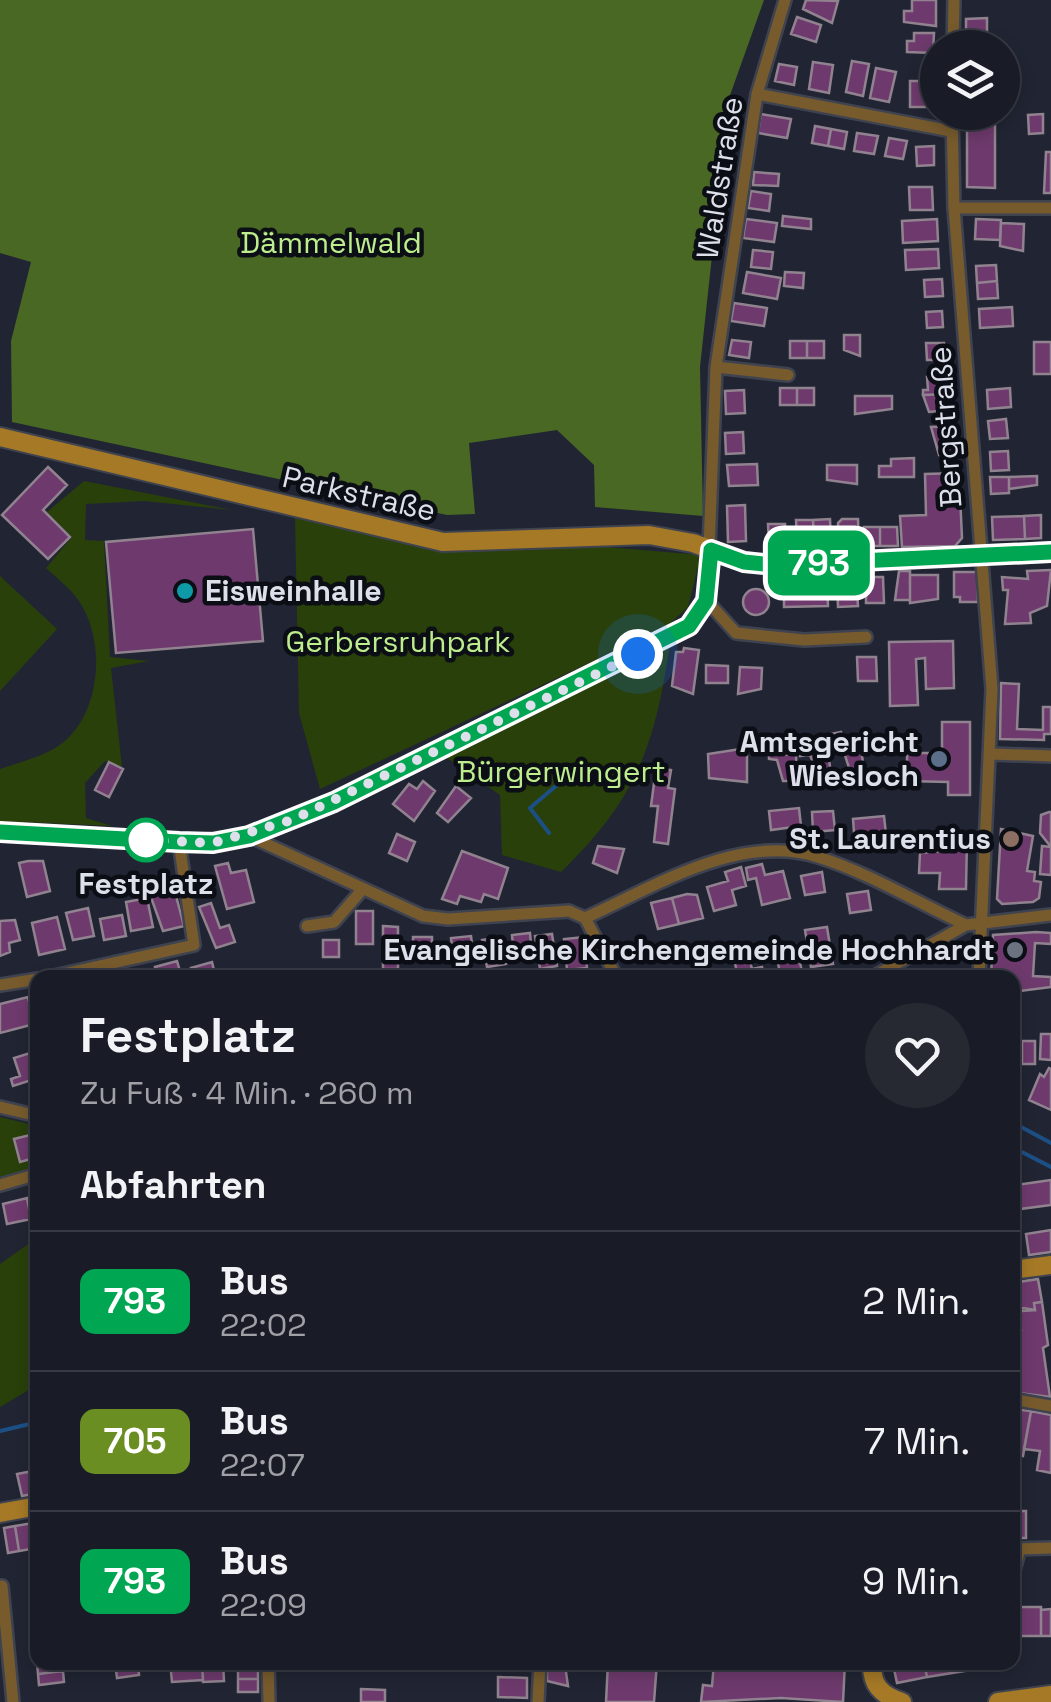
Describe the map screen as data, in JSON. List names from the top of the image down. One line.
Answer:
{"streets":{"street":["Waldstraße","Bergstraße","Parkstraße"]},"crossings":[["Waldstraße","Parkstraße"],["Bergstraße","Parkstraße"]],"parks":["Dämmelwald","Gerbersruhpark","Bürgerwingert"],"places":["Eisweinhalle","Amtsgericht Wiesloch","St. Laurentius","Festplatz","Evangelische Kirchengemeinde Hochhardt"],"lines":["bus line 793"],"page":{"on_map":"793","heading":[["Festplatz","Zu Fuß · 4 Min. · 260 m"],"Abfahrten"],"list":[{"mark":"793","name":"Bus","note":"22:02","value":"2 Min."},{"mark":"705","name":"Bus","note":"22:07","value":"7 Min."},{"mark":"793","name":"Bus","note":"22:09","value":"9 Min."}]}}
